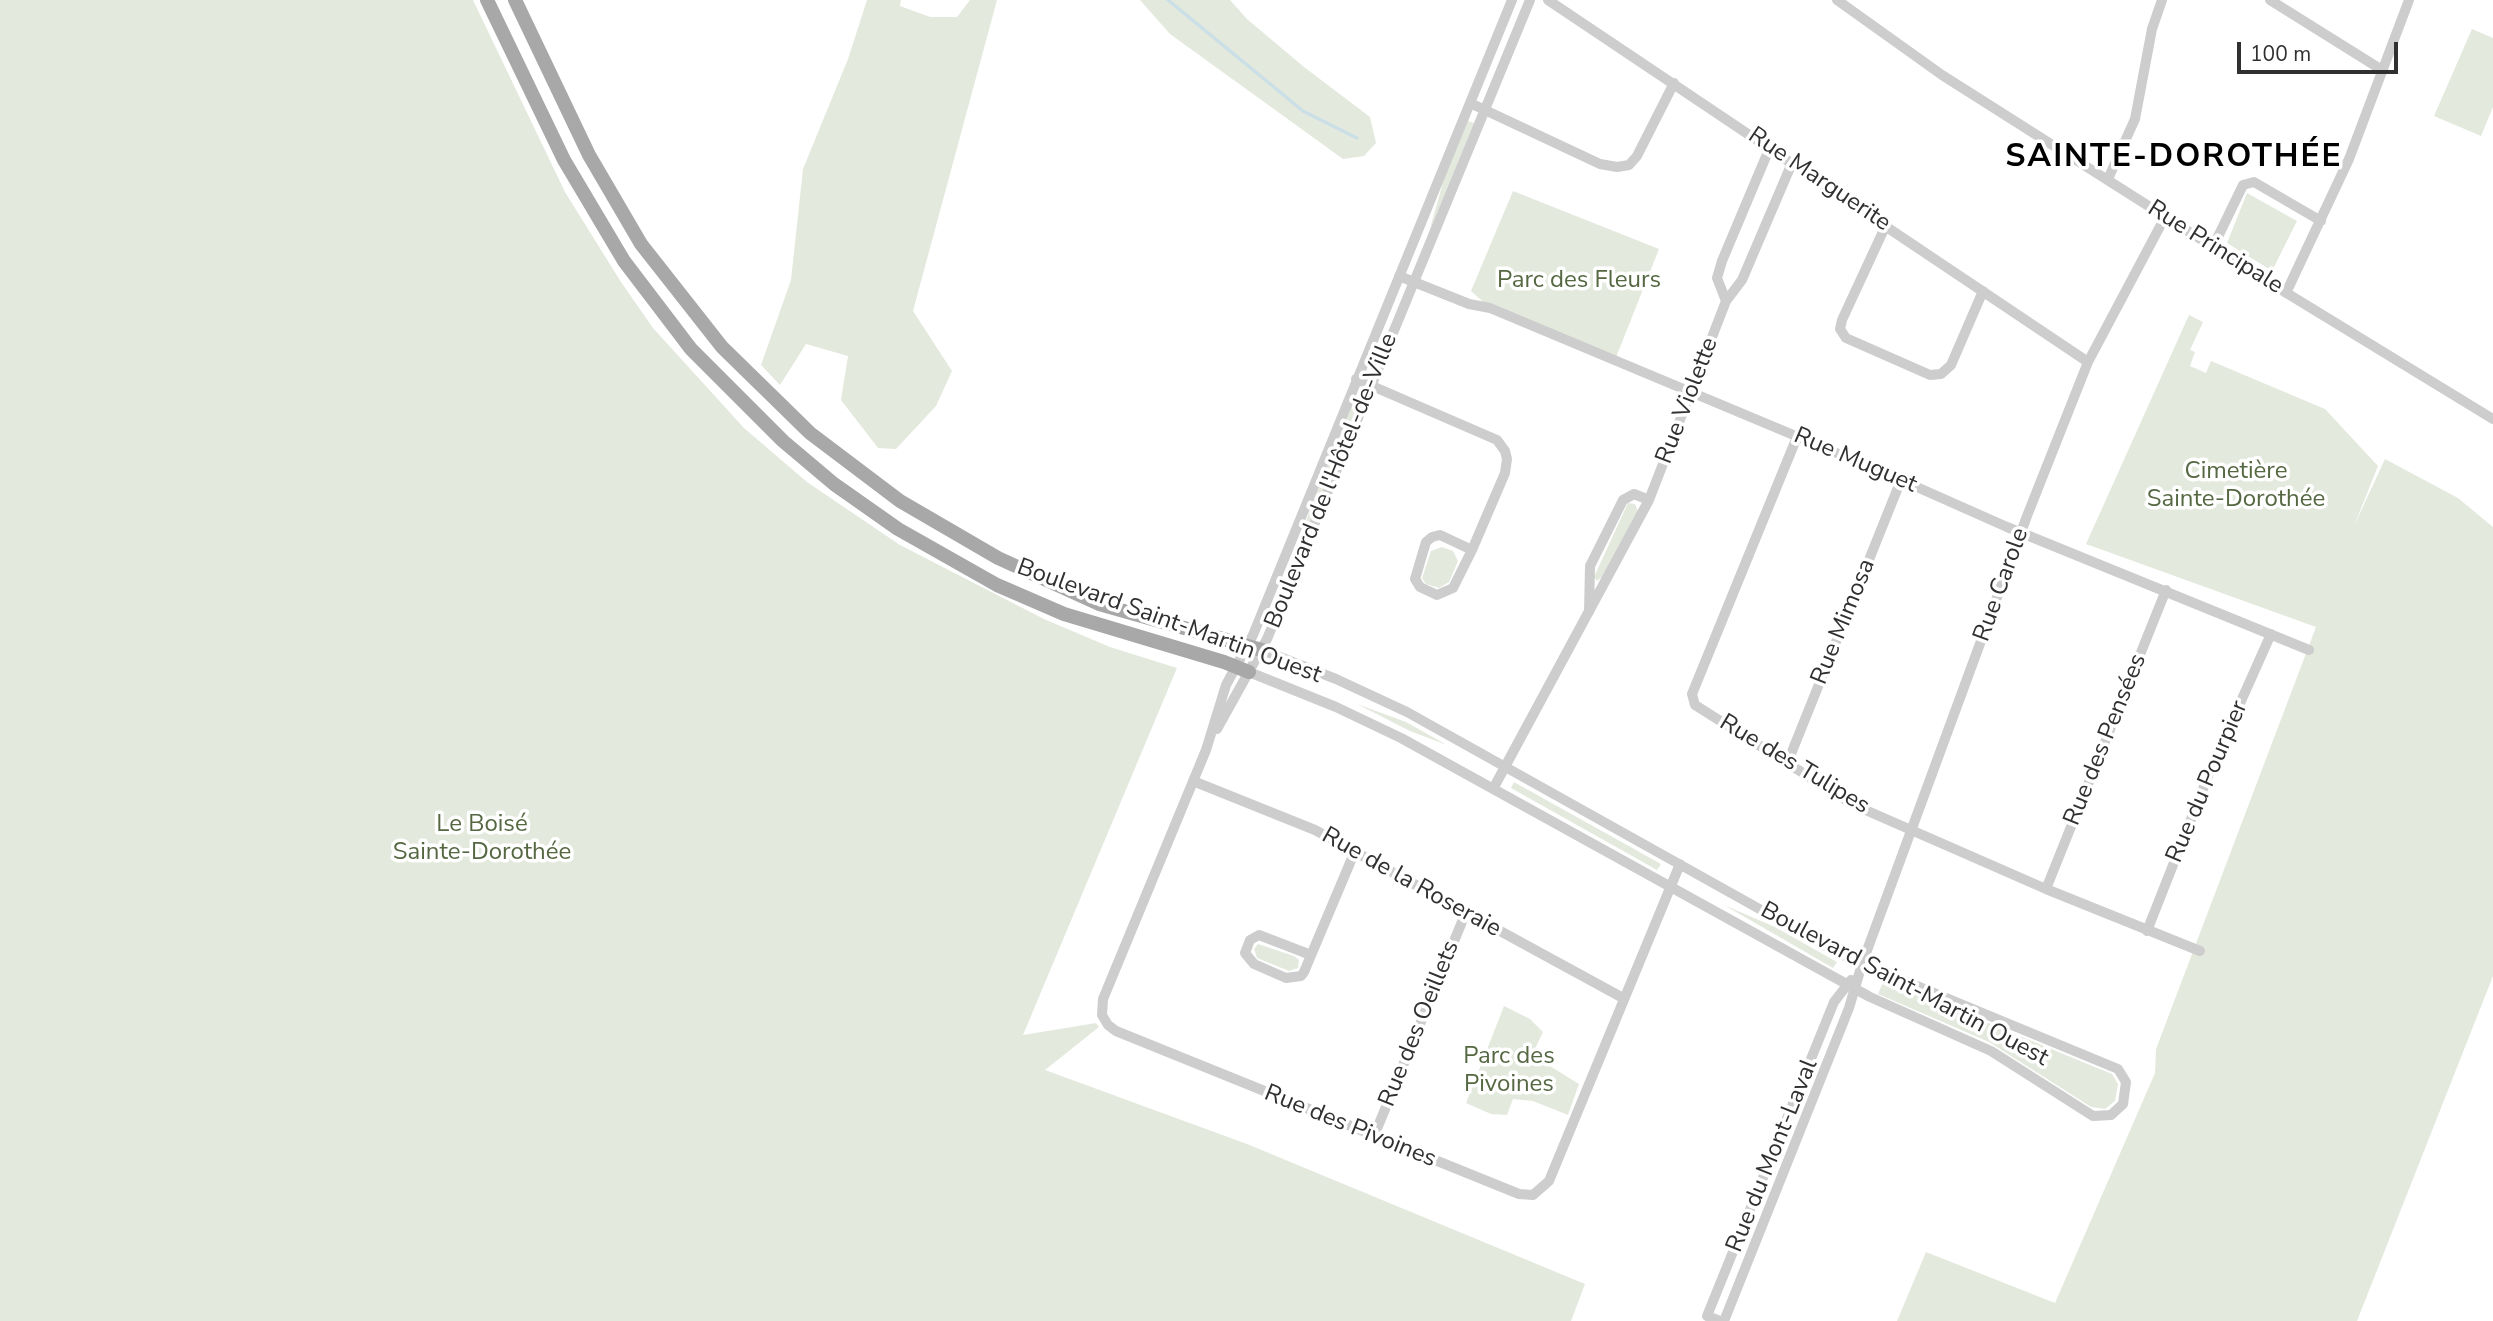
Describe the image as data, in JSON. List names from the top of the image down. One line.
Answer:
{"streets":{"main road":["Boulevard Saint-Martin Ouest"],"street":["Rue Marguerite","Rue Principale","Rue Violette","Rue Muguet","Boulevard de l'Hôtel-de-Ville","Rue Carole","Rue Mimosa","Rue des Pensées","Rue des Tulipes","Rue du Pourpier","Rue de la Roseraie","Rue des Oeillets","Rue des Pivoines","Rue du Mont-Laval"]},"crossings":[["Rue Marguerite","Rue Violette"],["Rue Marguerite","Rue Carole"],["Rue Principale","Rue Carole"],["Rue Violette","Rue Muguet"],["Rue Violette","Boulevard Saint-Martin Ouest"],["Rue Muguet","Boulevard de l'Hôtel-de-Ville"],["Rue Muguet","Rue Carole"],["Rue Muguet","Rue Mimosa"],["Rue Muguet","Rue des Pensées"],["Rue Muguet","Rue des Tulipes"],["Rue Muguet","Rue du Pourpier"],["Boulevard de l'Hôtel-de-Ville","Boulevard Saint-Martin Ouest"],["Boulevard de l'Hôtel-de-Ville","Rue des Pivoines"],["Rue Carole","Boulevard Saint-Martin Ouest"],["Rue Carole","Rue des Tulipes"],["Rue Carole","Rue du Mont-Laval"],["Boulevard Saint-Martin Ouest","Rue des Pivoines"],["Boulevard Saint-Martin Ouest","Rue du Mont-Laval"],["Rue Mimosa","Rue des Tulipes"],["Rue des Pensées","Rue des Tulipes"],["Rue des Tulipes","Rue du Pourpier"],["Rue de la Roseraie","Rue des Oeillets"],["Rue de la Roseraie","Rue des Pivoines"],["Rue des Oeillets","Rue des Pivoines"]],"districts":["SAINTE-DOROTHÉE"],"parks":["Parc des Fleurs","Cimetière Sainte-Dorothée","Le Boisé Sainte-Dorothée","Parc des Pivoines"],"scale_bar":"100 m"}
